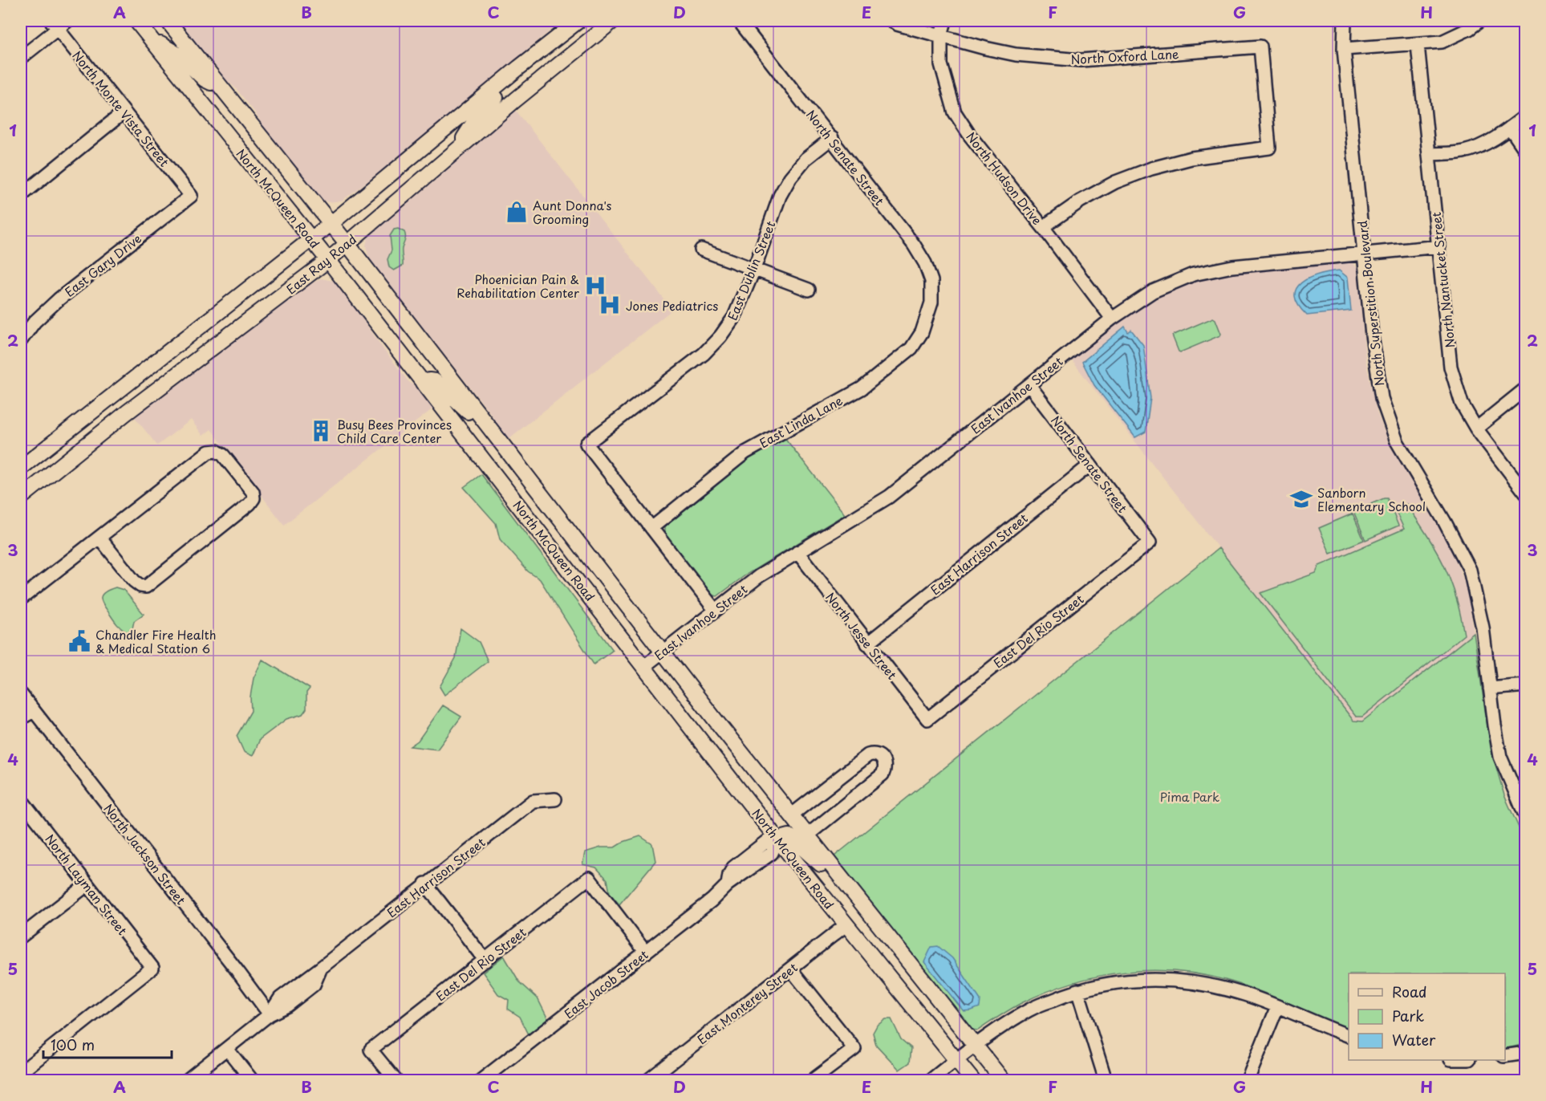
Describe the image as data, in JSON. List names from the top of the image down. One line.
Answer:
{"streets":{"main road":["North McQueen Road","East Ray Road"],"street":["North Oxford Lane","North Monte Vista Street","North Senate Street","North Hudson Drive","East Gary Drive","East Dublin Street","North Nantucket Street","North Superstition Boulevard","East Ivanhoe Street","East Linda Lane","East Harrison Street","East Del Rio Street","North Jesse Street","North Jackson Street","North Layman Street","East Jacob Street","East Monterey Street"]},"crossings":[["North Oxford Lane","North Hudson Drive"],["North Monte Vista Street","East Gary Drive"],["North Senate Street","East Dublin Street"],["North Senate Street","East Ivanhoe Street"],["North Senate Street","East Linda Lane"],["North Senate Street","East Harrison Street"],["North Senate Street","East Del Rio Street"],["North Hudson Drive","East Ivanhoe Street"],["North McQueen Road","East Ray Road"],["North McQueen Road","East Ivanhoe Street"],["North McQueen Road","East Jacob Street"],["North McQueen Road","East Monterey Street"],["East Dublin Street","East Linda Lane"],["North Nantucket Street","East Ivanhoe Street"],["North Superstition Boulevard","East Ivanhoe Street"],["East Ivanhoe Street","North Jesse Street"],["East Harrison Street","North Jesse Street"],["East Harrison Street","North Jackson Street"],["East Del Rio Street","North Jesse Street"],["East Del Rio Street","East Jacob Street"]],"parks":["Pima Park"],"places":{"shop":["Aunt Donna's Grooming"],"hospital":["Phoenician Pain & Rehabilitation Center","Jones Pediatrics"],"building":["Busy Bees Provinces Child Care Center"],"school or university":["Sanborn Elementary School"],"public building":["Chandler Fire Health & Medical Station 6"]},"legend":["Road","Park","Water"],"scale_bar":"100 m","grid":{"columns":["A","B","C","D","E","F","G","H"],"rows":["1","2","3","4","5"]}}
